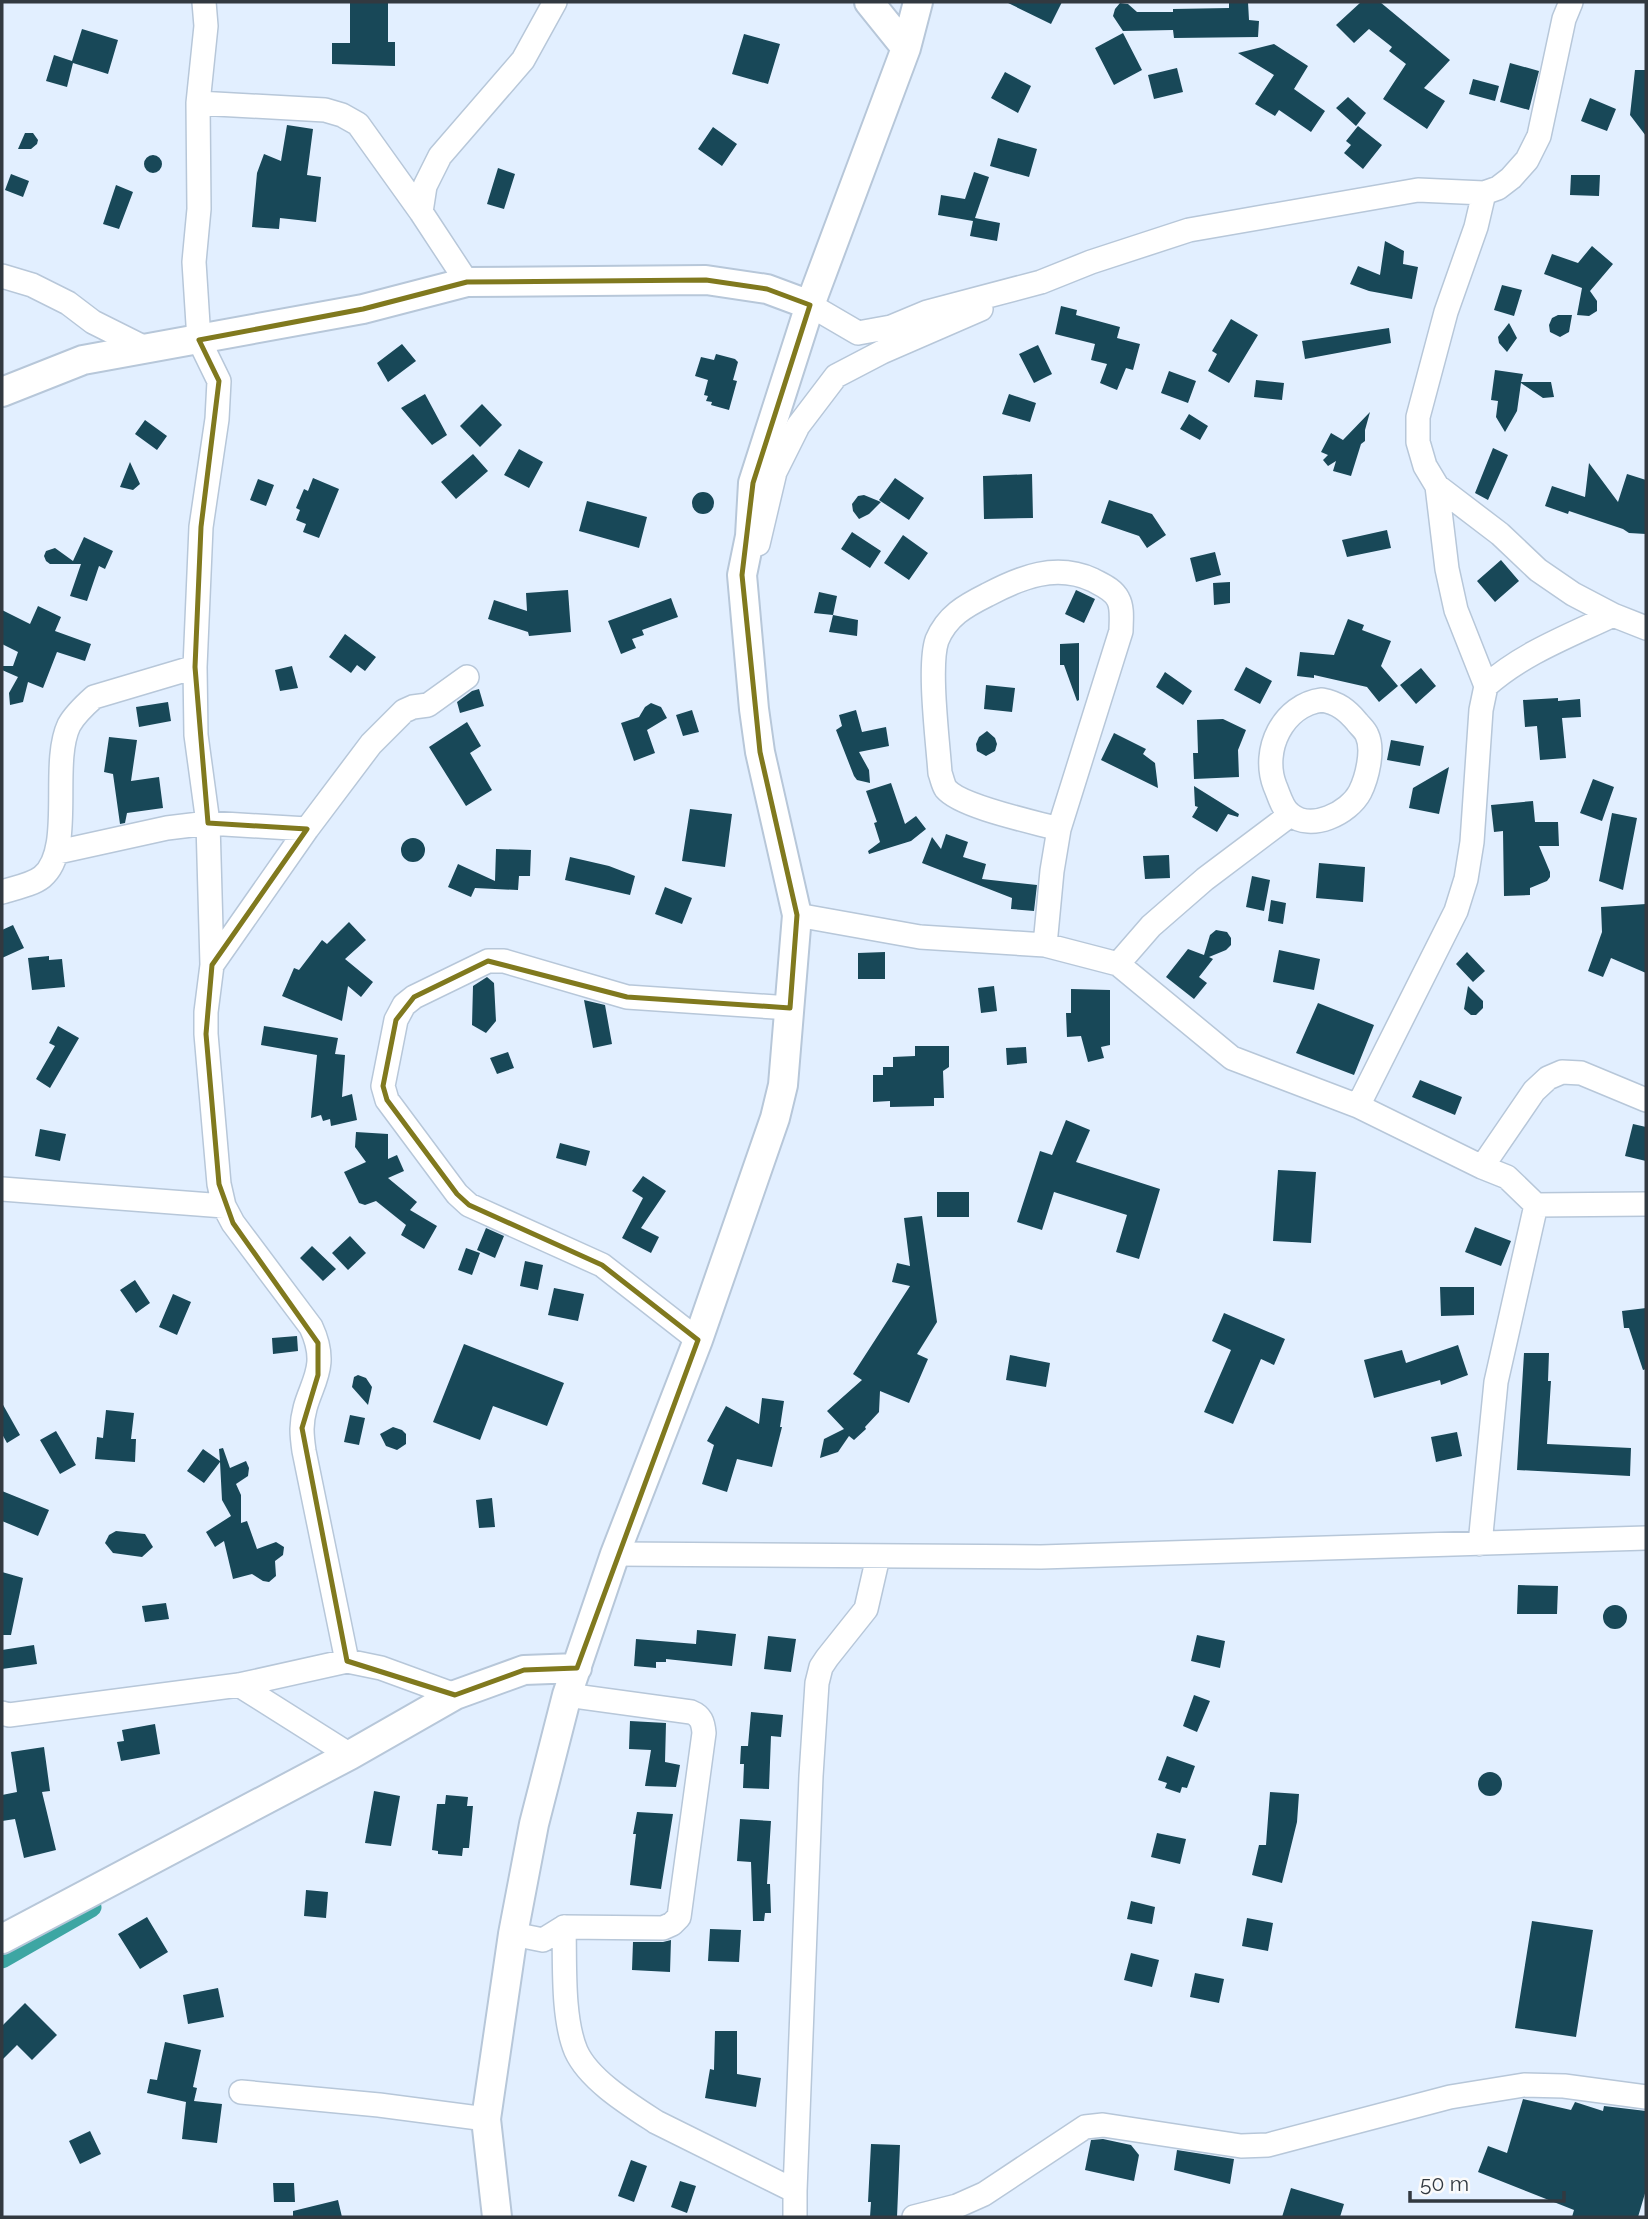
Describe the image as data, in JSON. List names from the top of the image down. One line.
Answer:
{"scale_bar":"50 m"}
